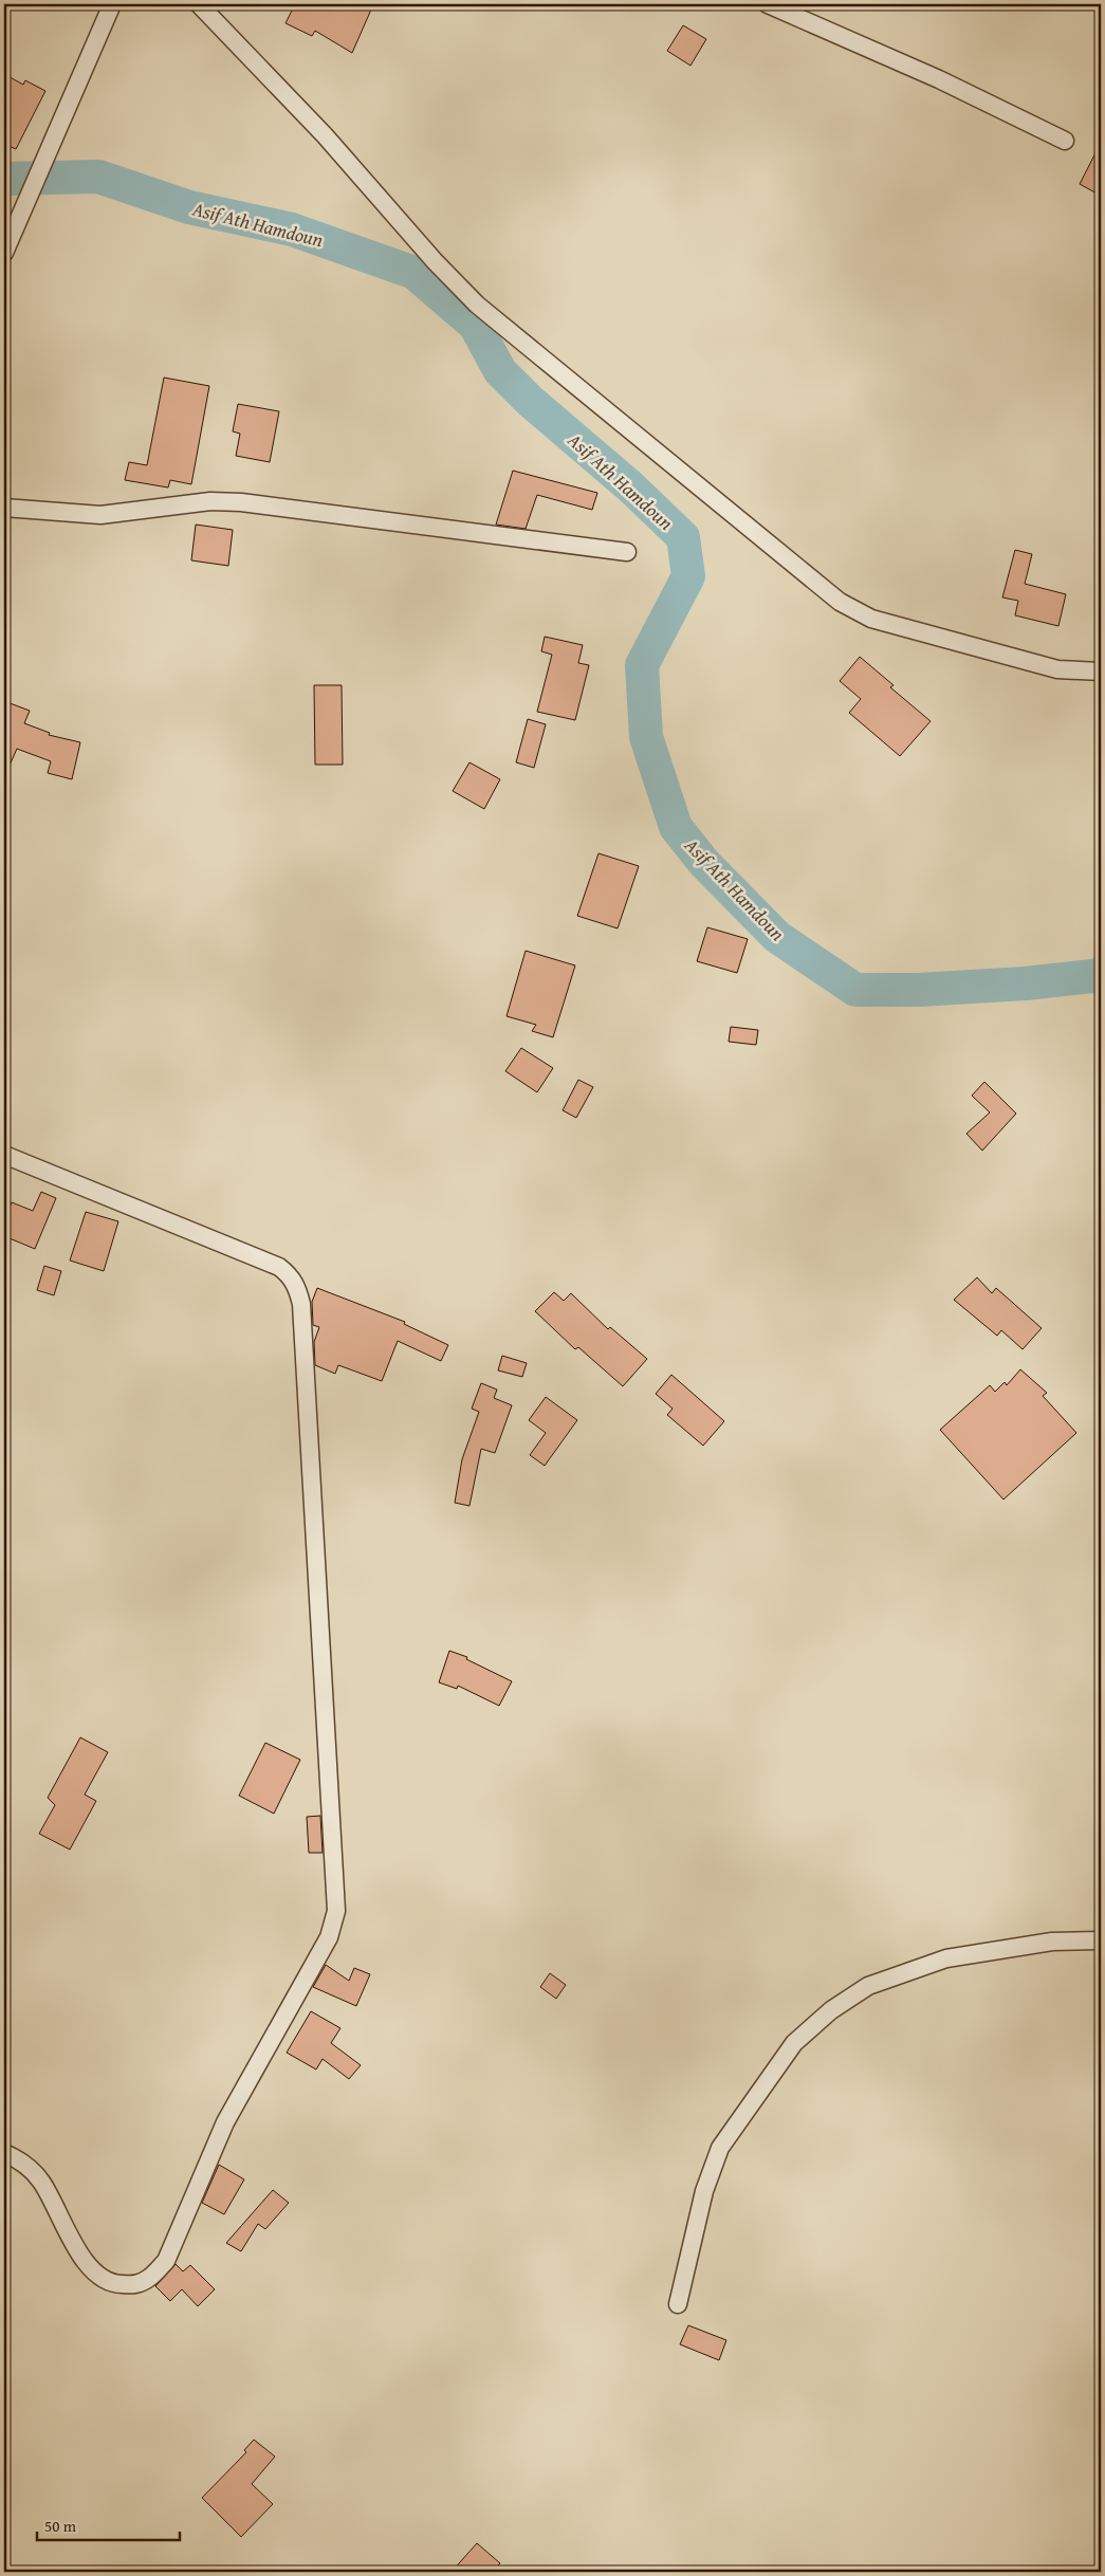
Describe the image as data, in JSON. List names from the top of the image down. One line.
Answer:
{"water":["Asif Ath Hamdoun"],"scale_bar":"50 m"}
